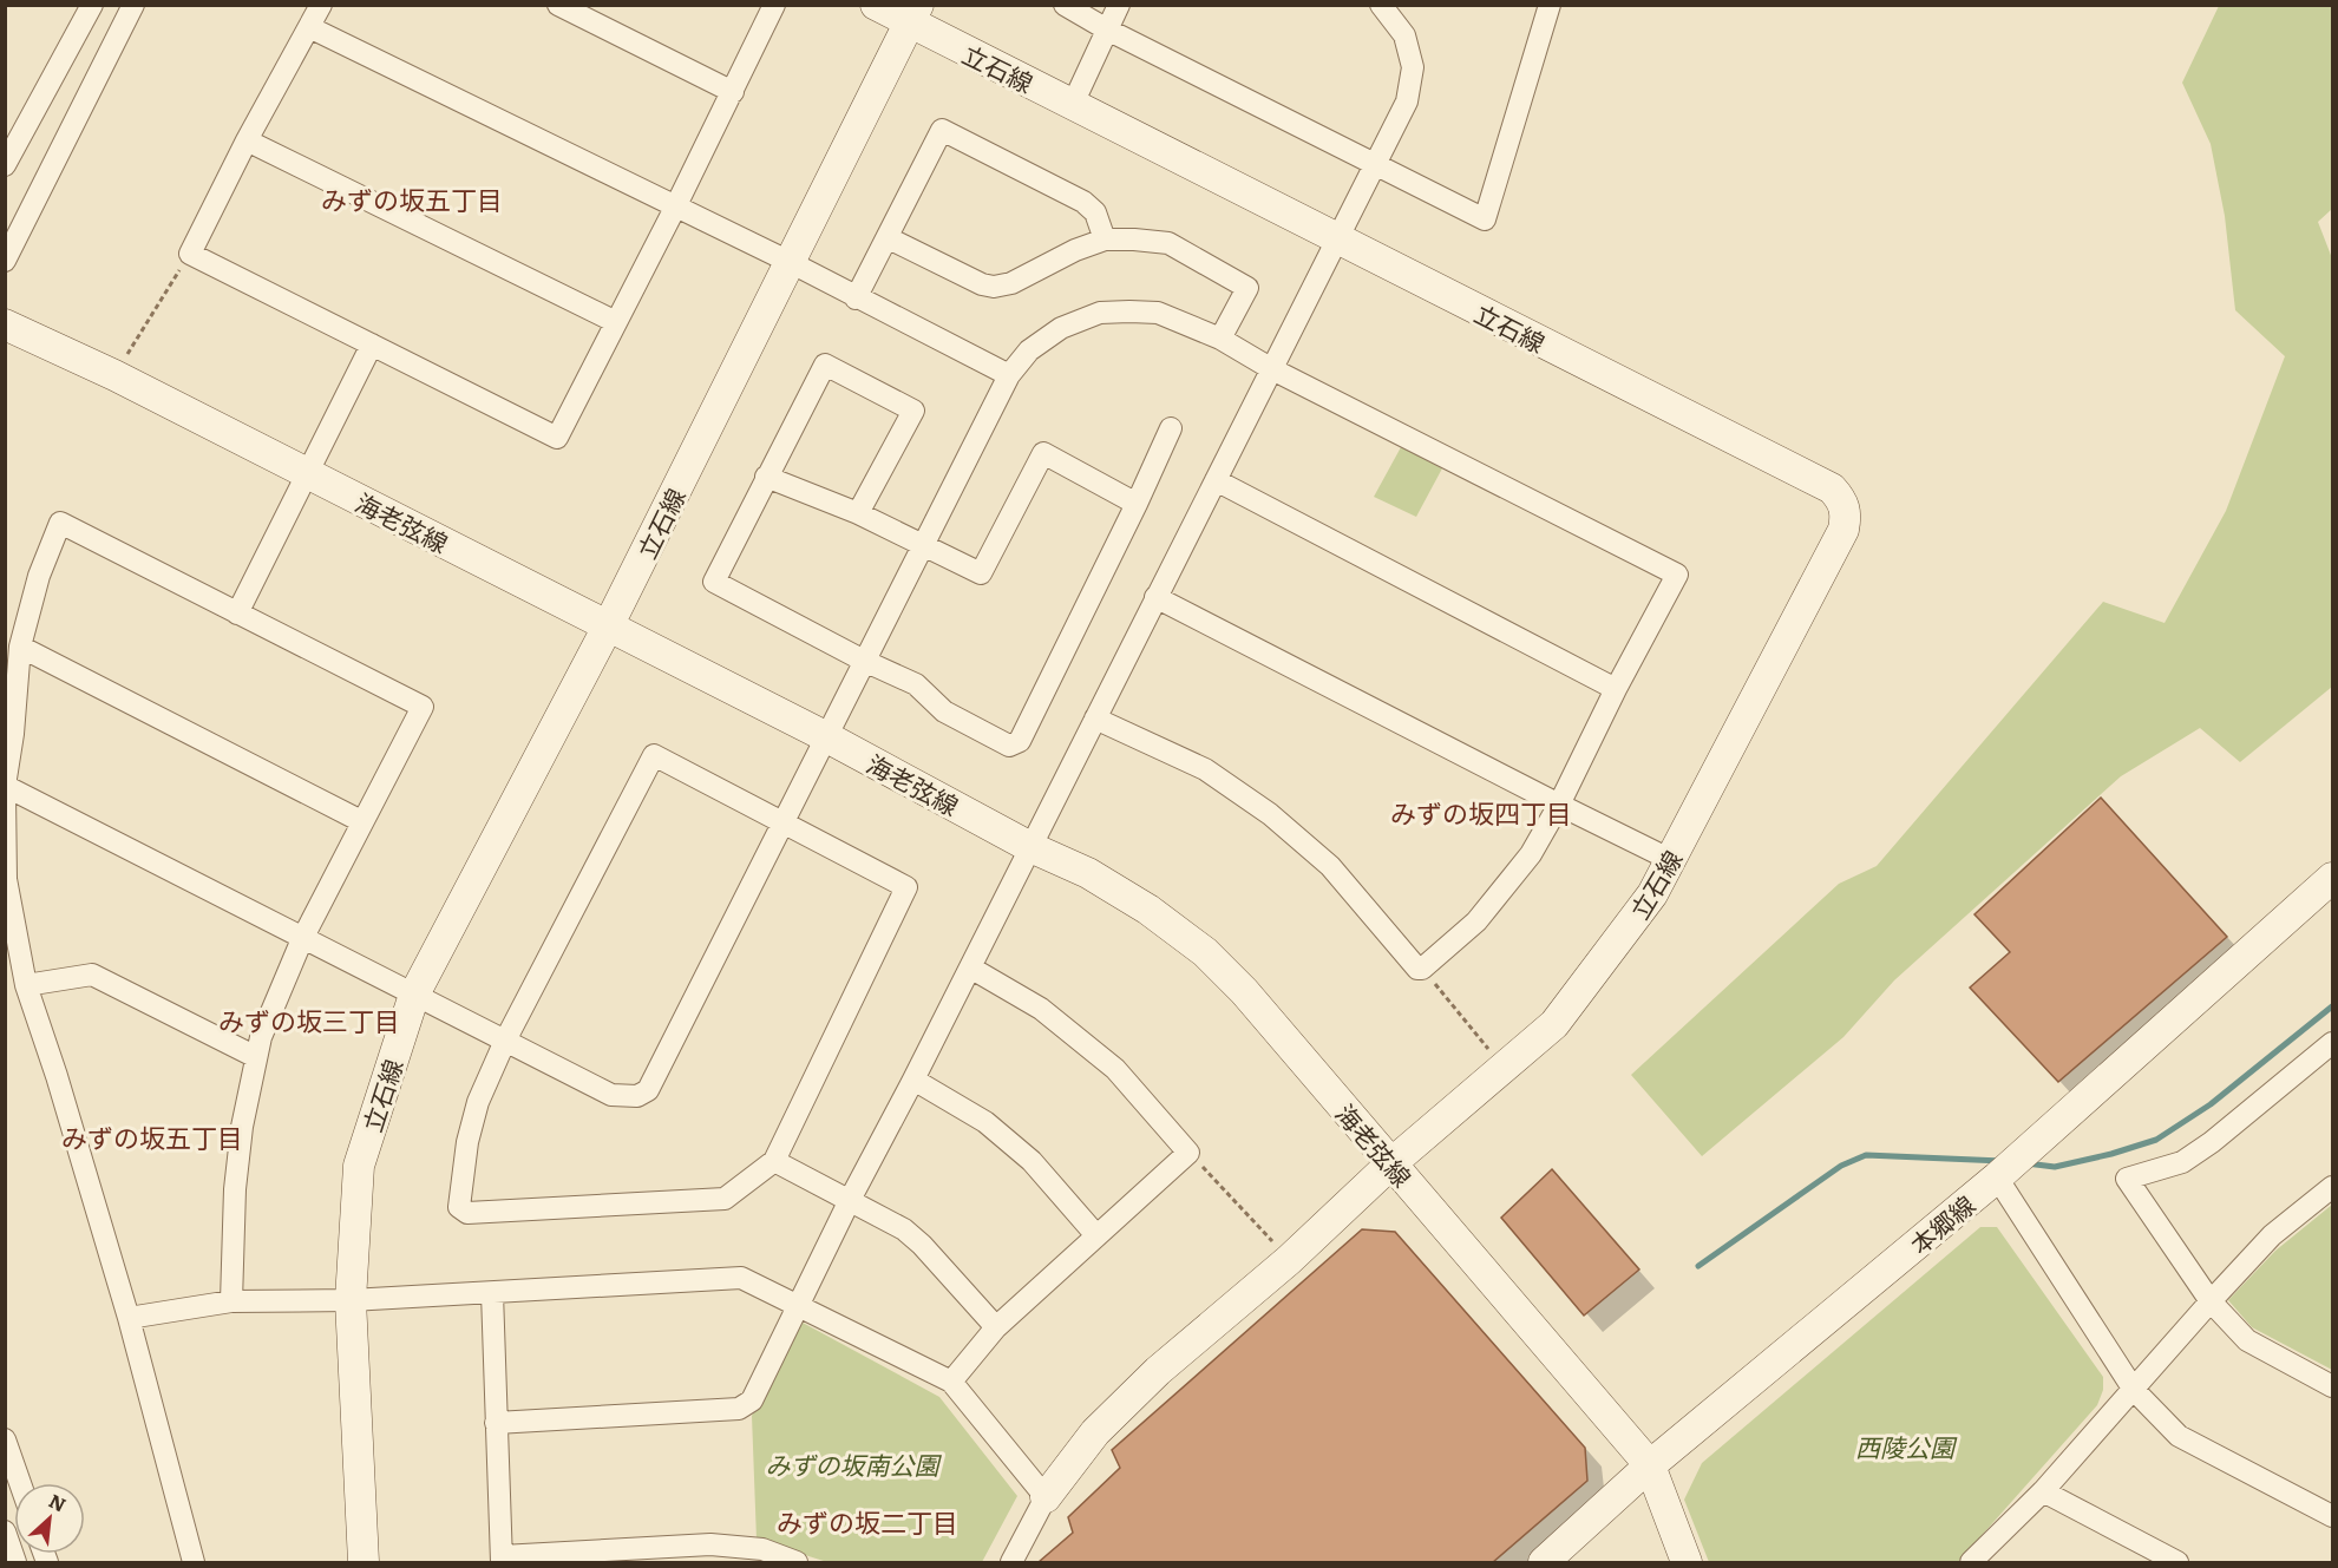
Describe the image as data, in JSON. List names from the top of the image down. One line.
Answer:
{"streets":{"street":["立石線","海老弦線","本郷線"]},"crossings":[["立石線","海老弦線"],["海老弦線","本郷線"]],"districts":["みずの坂五丁目","みずの坂四丁目","みずの坂三丁目","みずの坂五丁目","みずの坂二丁目"],"parks":["西陵公園","みずの坂南公園"],"north":"top right"}
